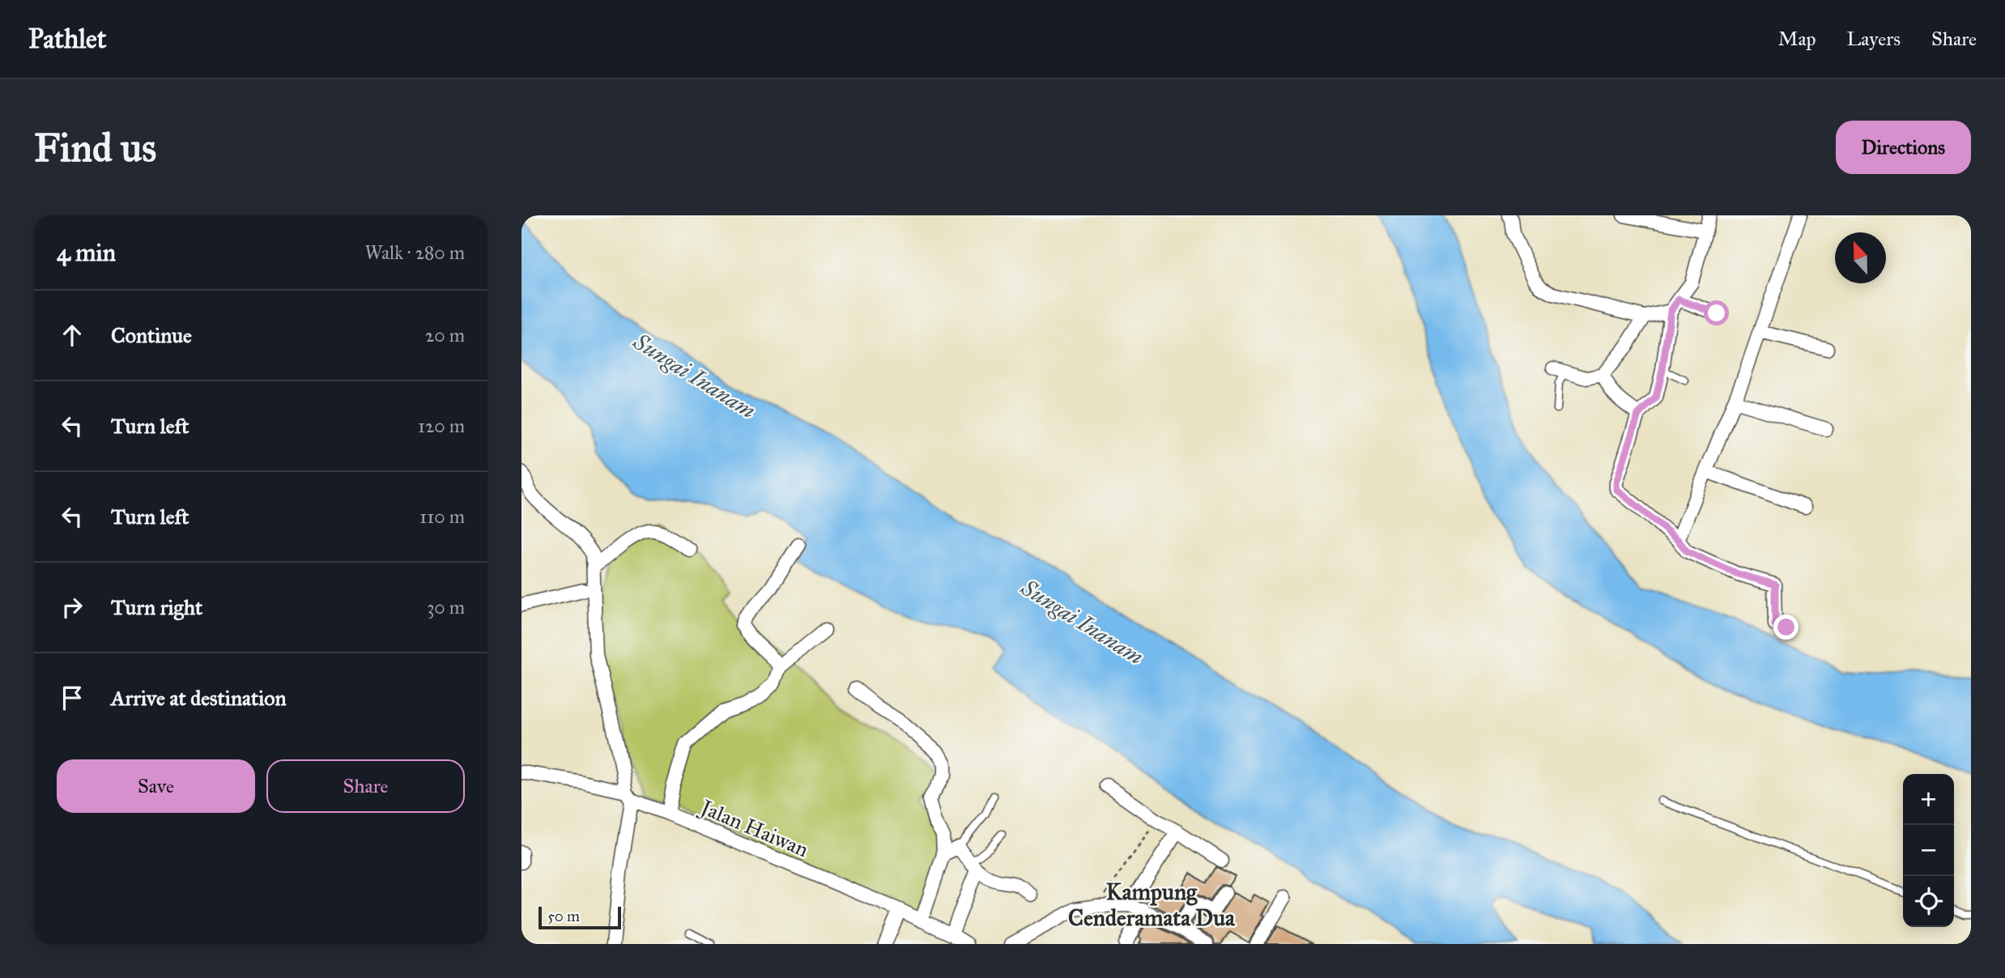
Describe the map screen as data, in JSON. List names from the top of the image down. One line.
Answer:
{"streets":{"street":["Jalan Haiwan"]},"districts":["Kampung Cenderamata Dua"],"water":["Sungai Inanam"],"scale_bar":"50 m","north":"top","page":{"header":"Pathlet","nav":["Map","Layers","Share"],"buttons":["Directions",["Save","Share"]],"title":"Find us","heading":["4 min","Walk · 280 m"],"list":[["Continue","20 m"],["Turn left","120 m"],["Turn left","110 m"],["Turn right","30 m"],"Arrive at destination"],"map_buttons":["+","−"],"scale":"50 m"}}
